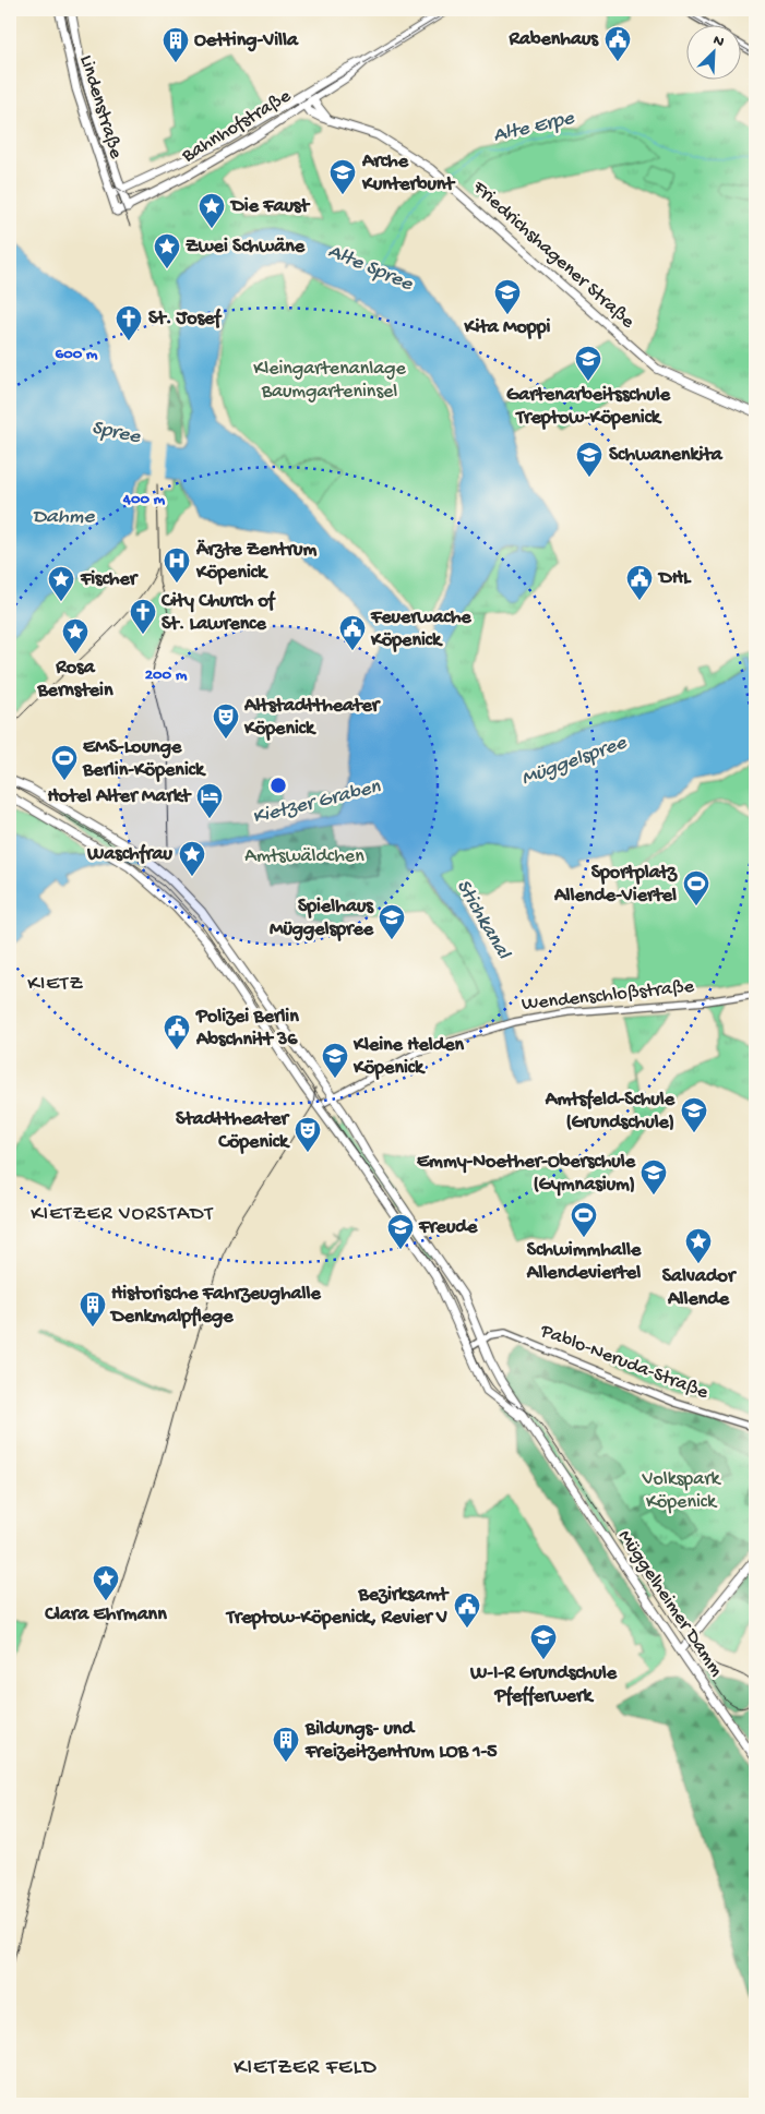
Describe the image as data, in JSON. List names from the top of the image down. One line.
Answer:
{"streets":{"main road":["Lindenstraße","Bahnhofstraße","Friedrichshagener Straße","Müggelheimer Damm"],"street":["Wendenschloßstraße","Pablo-Neruda-Straße"]},"crossings":[["Lindenstraße","Bahnhofstraße"],["Bahnhofstraße","Friedrichshagener Straße"],["Wendenschloßstraße","Müggelheimer Damm"],["Pablo-Neruda-Straße","Müggelheimer Damm"]],"districts":["KIETZ","KIETZER VORSTADT","KIETZER FELD"],"water":["Alte Erpe","Alte Spree","Spree","Dahme","Müggelspree","Kietzer Graben","Stichkanal"],"parks":["Kleingartenanlage Baumgarteninsel","Amtswäldchen","Volkspark Köpenick"],"places":{"public building":["Rabenhaus","DHL","Feuerwache Köpenick","Polizei Berlin Abschnitt 36","Bezirksamt Treptow-Köpenick, Revier V"],"building":["Oetting-Villa","Historische Fahrzeughalle Denkmalpflege","Bildungs- und Freizeitzentrum LOB 1-5"],"school or university":["Arche Kunterbunt","Kita Moppi","Gartenarbeitsschule Treptow-Köpenick","Schwanenkita","Spielhaus Müggelspree","Kleine Helden Köpenick","Amtsfeld-Schule (Grundschule)","Emmy-Noether-Oberschule (Gymnasium)","Freude","W-I-R Grundschule Pfefferwerk"],"place":["Die Faust","Zwei Schwäne","Fischer","Rosa Bernstein","Waschfrau","Salvador Allende","Clara Ehrmann"],"church":["St. Josef","City Church of St. Lawrence"],"hospital":["Ärzte Zentrum Köpenick"],"theatre":["Altstadttheater Köpenick","Stadttheater Cöpenick"],"sports":["EMS-Lounge Berlin-Köpenick","Sportplatz Allende-Viertel","Schwimmhalle Allendeviertel"],"hotel":["Hotel Alter Markt"]},"north":"top right","rings":["600 m","400 m","200 m"]}
